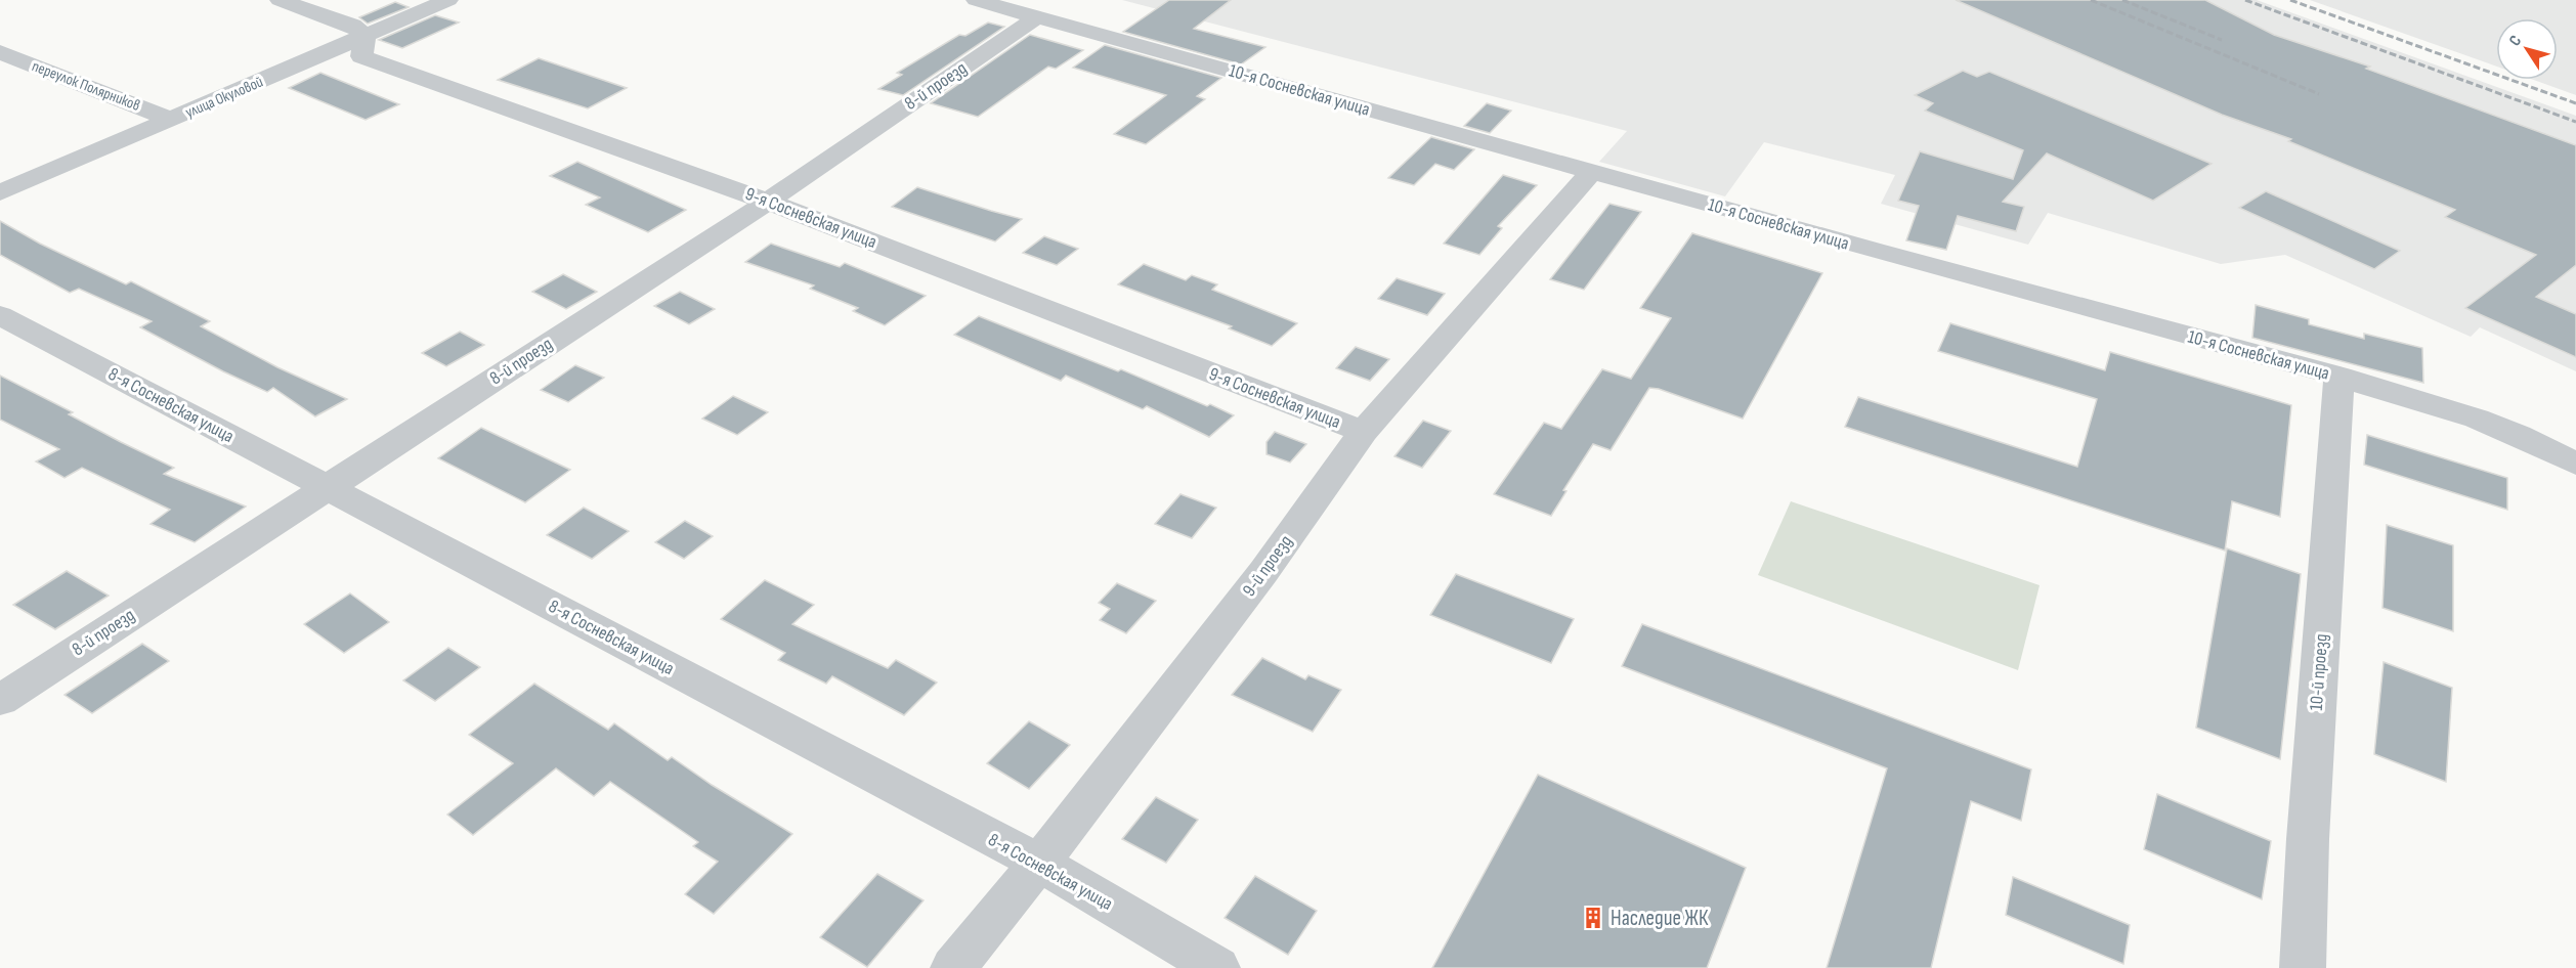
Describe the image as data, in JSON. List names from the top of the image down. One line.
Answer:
{"streets":{"street":["переулок Полярников","8-й проезд","10-я Сосневская улица","улица Окуловой","9-я Сосневская улица","8-я Сосневская улица","9-й проезд","10-й проезд"]},"crossings":[["переулок Полярников","улица Окуловой"],["8-й проезд","10-я Сосневская улица"],["8-й проезд","9-я Сосневская улица"],["8-й проезд","8-я Сосневская улица"],["10-я Сосневская улица","9-й проезд"],["10-я Сосневская улица","10-й проезд"],["улица Окуловой","9-я Сосневская улица"],["9-я Сосневская улица","9-й проезд"],["8-я Сосневская улица","9-й проезд"]],"places":{"building":["Наследие ЖК"]},"north":"top left"}
